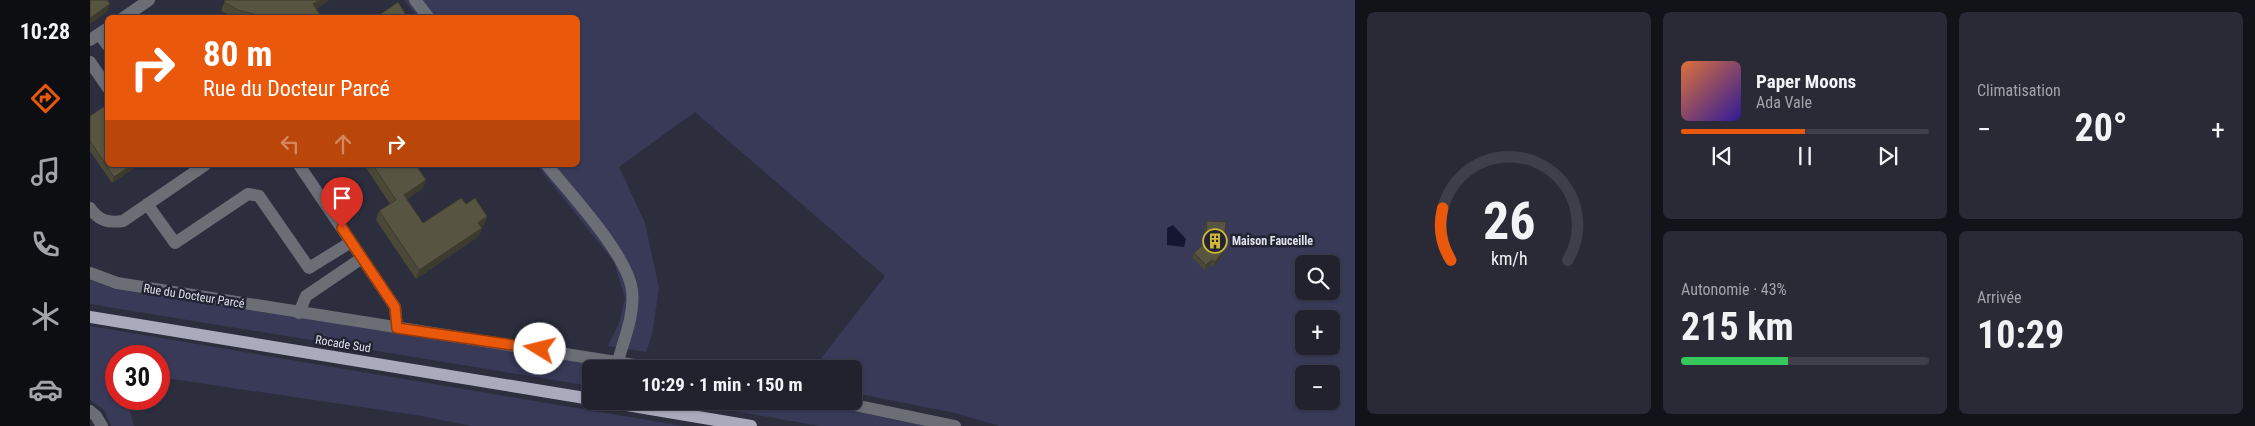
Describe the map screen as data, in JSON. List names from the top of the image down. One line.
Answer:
{"streets":{"main road":["Rocade Sud"],"street":["Rue du Docteur Parcé"]},"places":{"building":["Maison Fauceille"]},"page":{"tabs":"10:28","tile":["Climatisation",["Autonomie · 43%","215 km"],["Arrivée","10:29"]],"turn":["80 m","Rue du Docteur Parcé"],"song":["Paper Moons","Ada Vale"],"heat":["−","20°","+"],"map_buttons":["+","−"],"limit":"30","trip":"10:29 · 1 min · 150 m","gauge":["26","km/h"]}}
